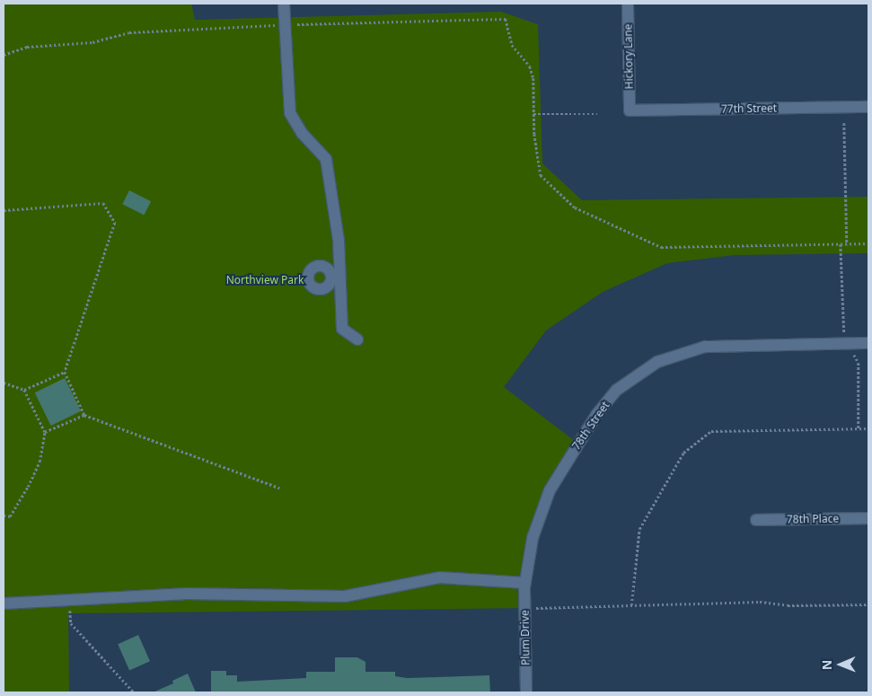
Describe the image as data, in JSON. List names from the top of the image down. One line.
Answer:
{"streets":{"street":["Hickory Lane","77th Street","78th Street","78th Place","Plum Drive"]},"crossings":[["Hickory Lane","77th Street"],["78th Street","Plum Drive"]],"parks":["Northview Park"],"north":"left"}
